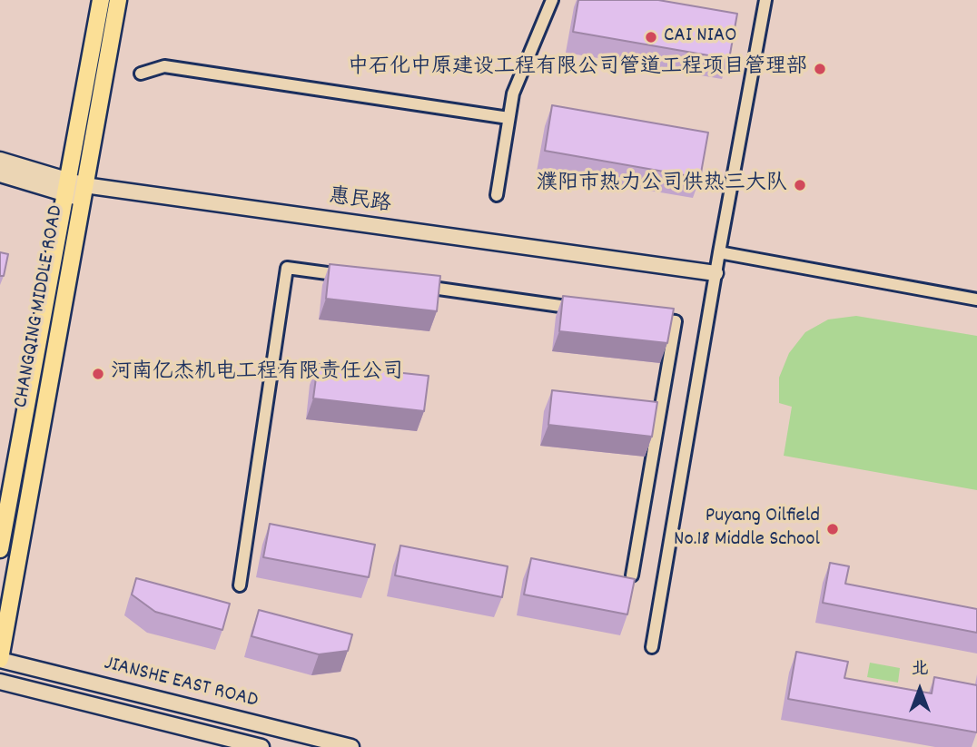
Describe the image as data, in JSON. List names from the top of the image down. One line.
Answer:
{"streets":{"main road":["CHANGQING MIDDLE ROAD"],"street":["惠民路","JIANSHE EAST ROAD"]},"crossings":[["惠民路","CHANGQING MIDDLE ROAD"],["CHANGQING MIDDLE ROAD","JIANSHE EAST ROAD"]],"places":["CAI NIAO","中石化中原建设工程有限公司管道工程项目管理部","濮阳市热力公司供热三大队","河南亿杰机电工程有限责任公司","Puyang Oilfield No.18 Middle School"],"north":"top"}
